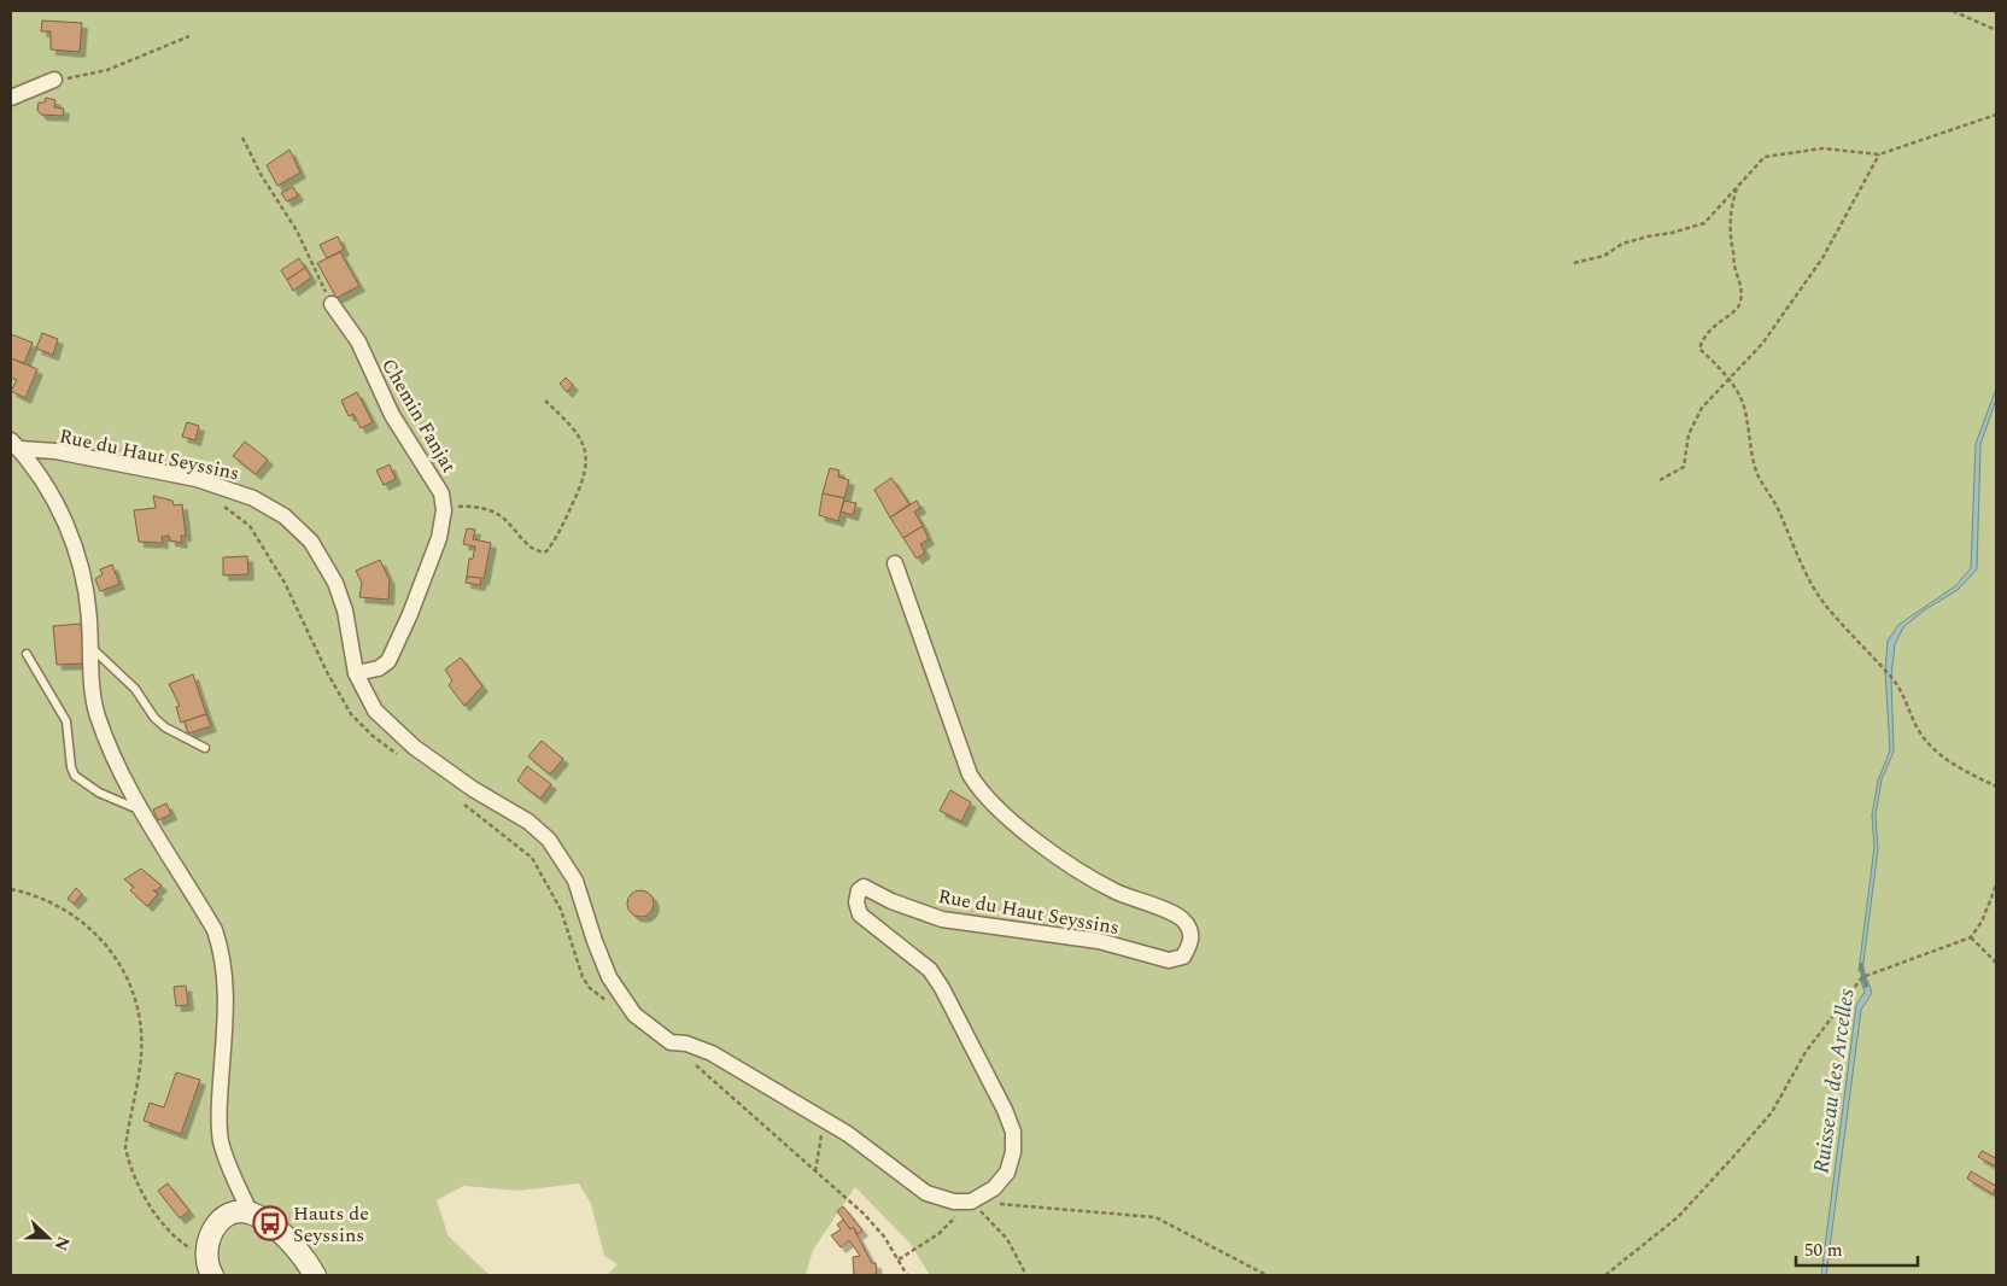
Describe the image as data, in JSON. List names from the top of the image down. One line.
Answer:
{"streets":{"street":["Chemin Fanjat","Rue du Haut Seyssins"]},"crossings":[["Chemin Fanjat","Rue du Haut Seyssins"]],"water":["Ruisseau des Arcelles"],"places":{"bus stop":["Hauts de Seyssins"]},"scale_bar":"50 m","north":"right"}
